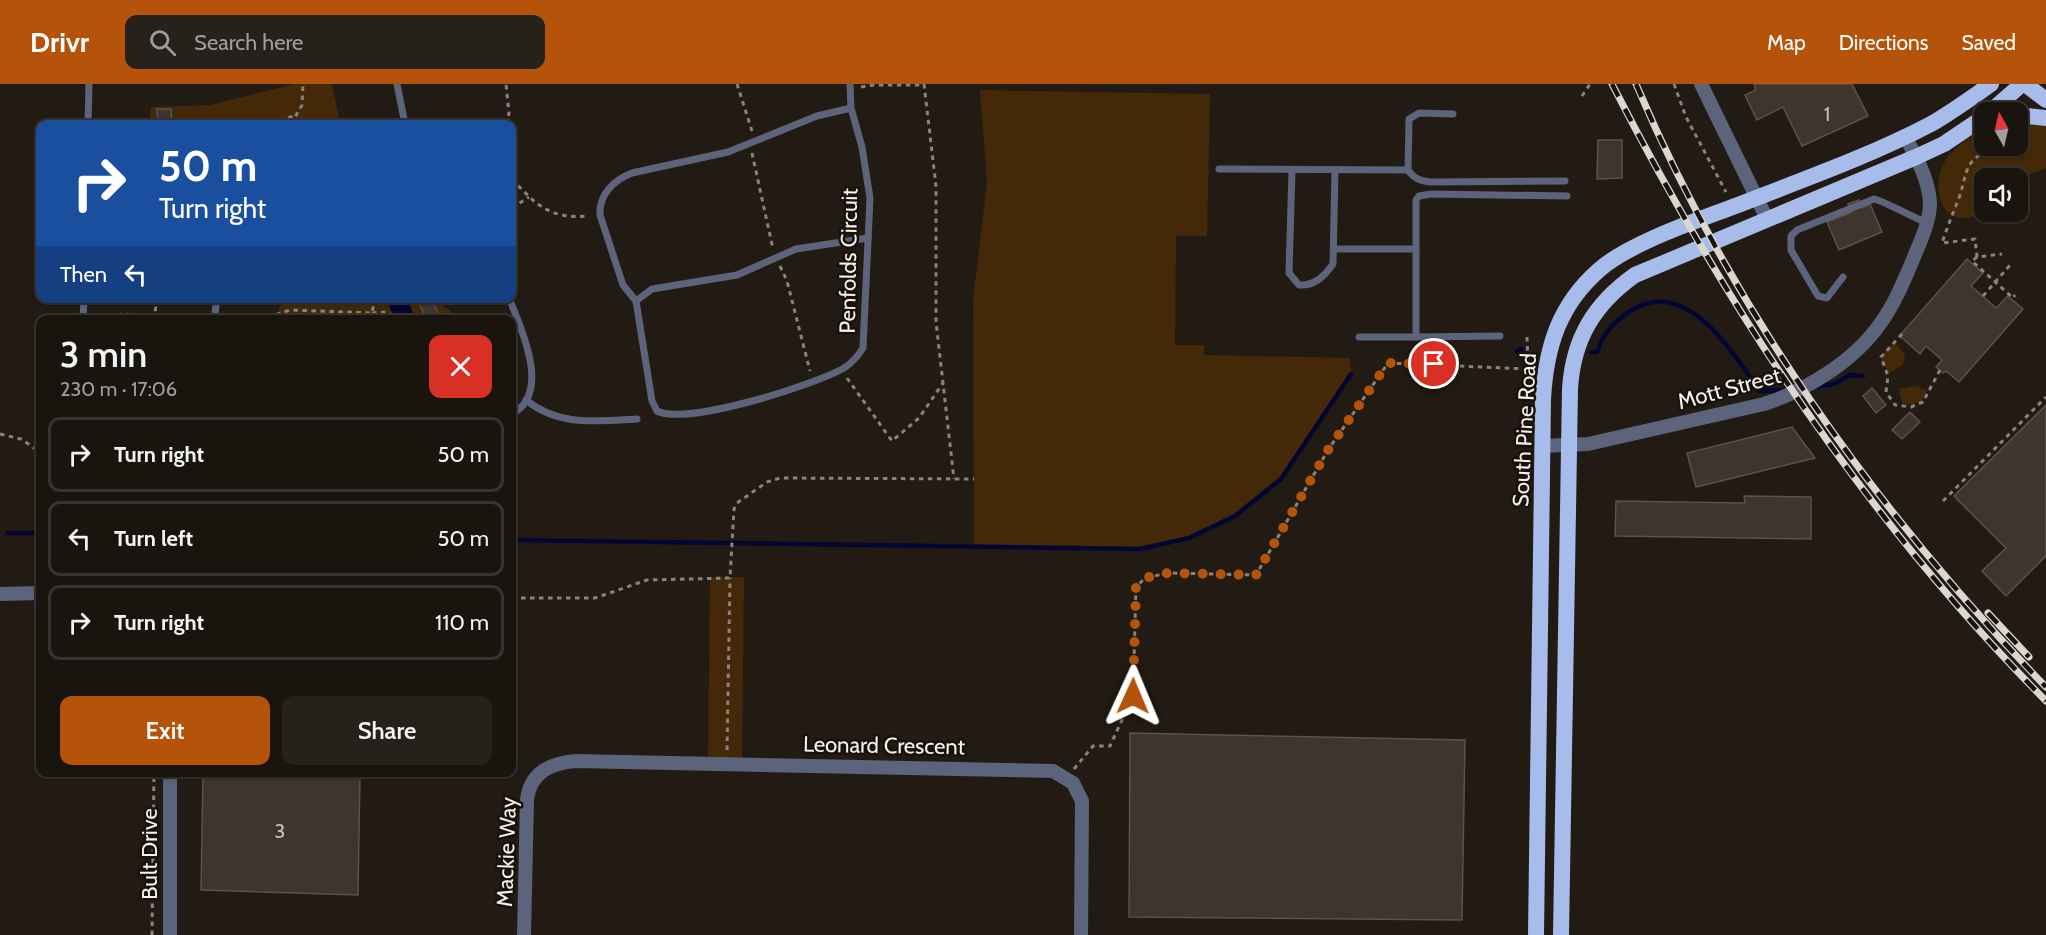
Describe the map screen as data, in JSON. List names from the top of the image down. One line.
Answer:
{"streets":{"highway":["South Pine Road"],"street":["Mott Street","Leonard Crescent","Mackie Way","Bult Drive"],"lane":["Penfolds Circuit"]},"crossings":[["Mott Street","South Pine Road"],["Leonard Crescent","Mackie Way"]],"house_numbers":["1","3"],"north":"top","page":{"header":"Drivr","search":"Search here","nav":["Map","Directions","Saved"],"turn":["50 m","Turn right"],"then":"Then","heading":["3 min","230 m · 17:06"],"list":[{"name":"Turn right","value":"50 m"},{"name":"Turn left","value":"50 m"},{"name":"Turn right","value":"110 m"}],"buttons":["Exit","Share"]}}
